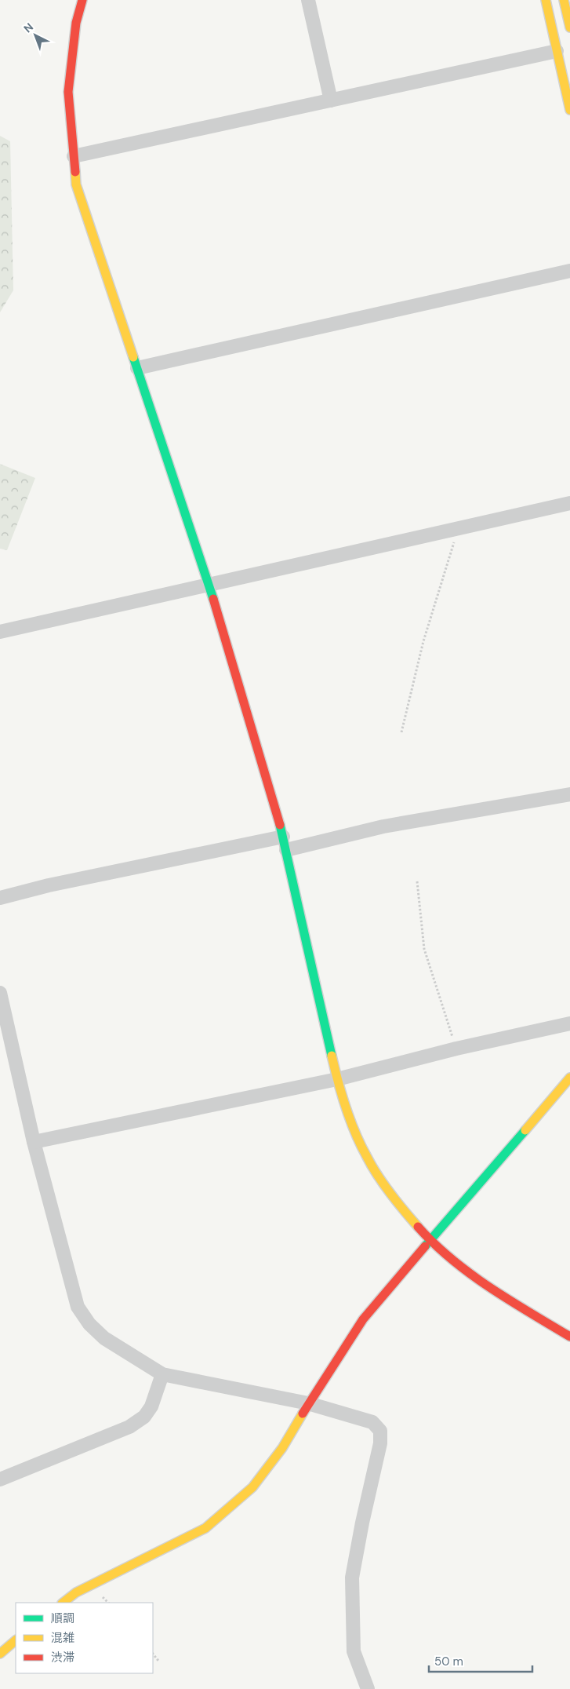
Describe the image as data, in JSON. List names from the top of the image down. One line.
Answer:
{"legend":["順調","混雑","渋滞"],"scale_bar":"50 m","north":"top left"}
